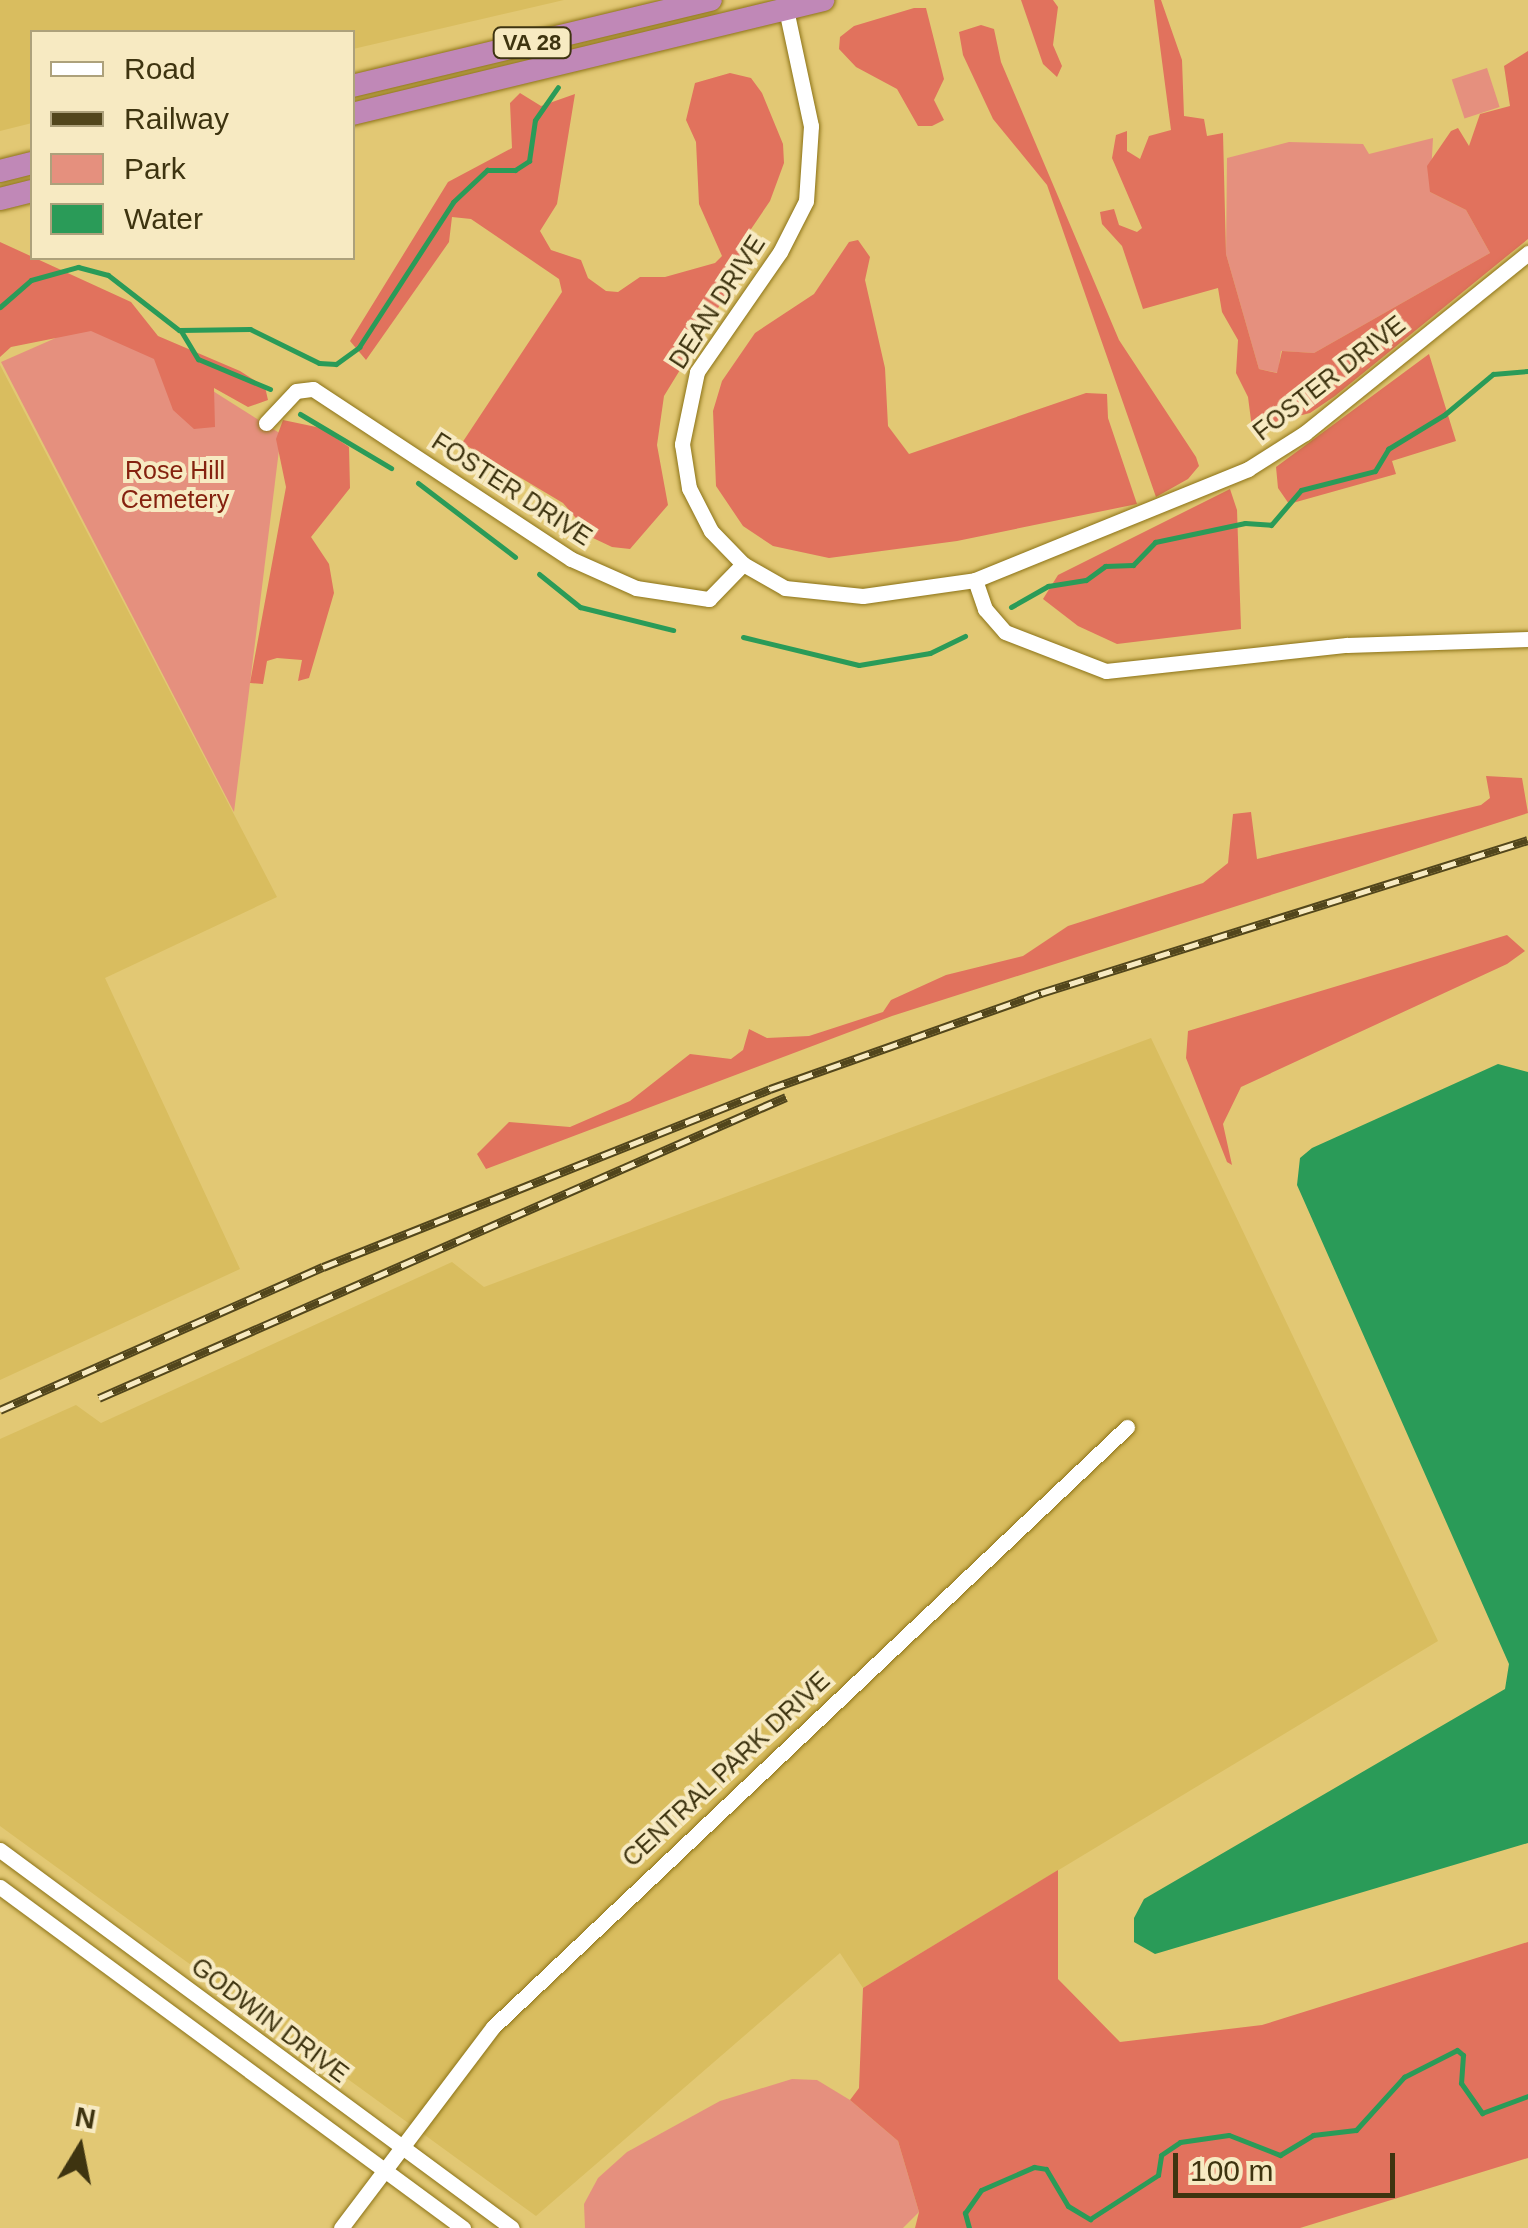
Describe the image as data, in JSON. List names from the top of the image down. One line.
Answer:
{"streets":{"highway":["VA 28"],"street":["DEAN DRIVE","FOSTER DRIVE","CENTRAL PARK DRIVE","GODWIN DRIVE"]},"crossings":[["VA 28","DEAN DRIVE"],["DEAN DRIVE","FOSTER DRIVE"],["CENTRAL PARK DRIVE","GODWIN DRIVE"]],"parks":["Rose Hill Cemetery"],"legend":["Road","Railway","Park","Water"],"scale_bar":"100 m","north":"top"}
